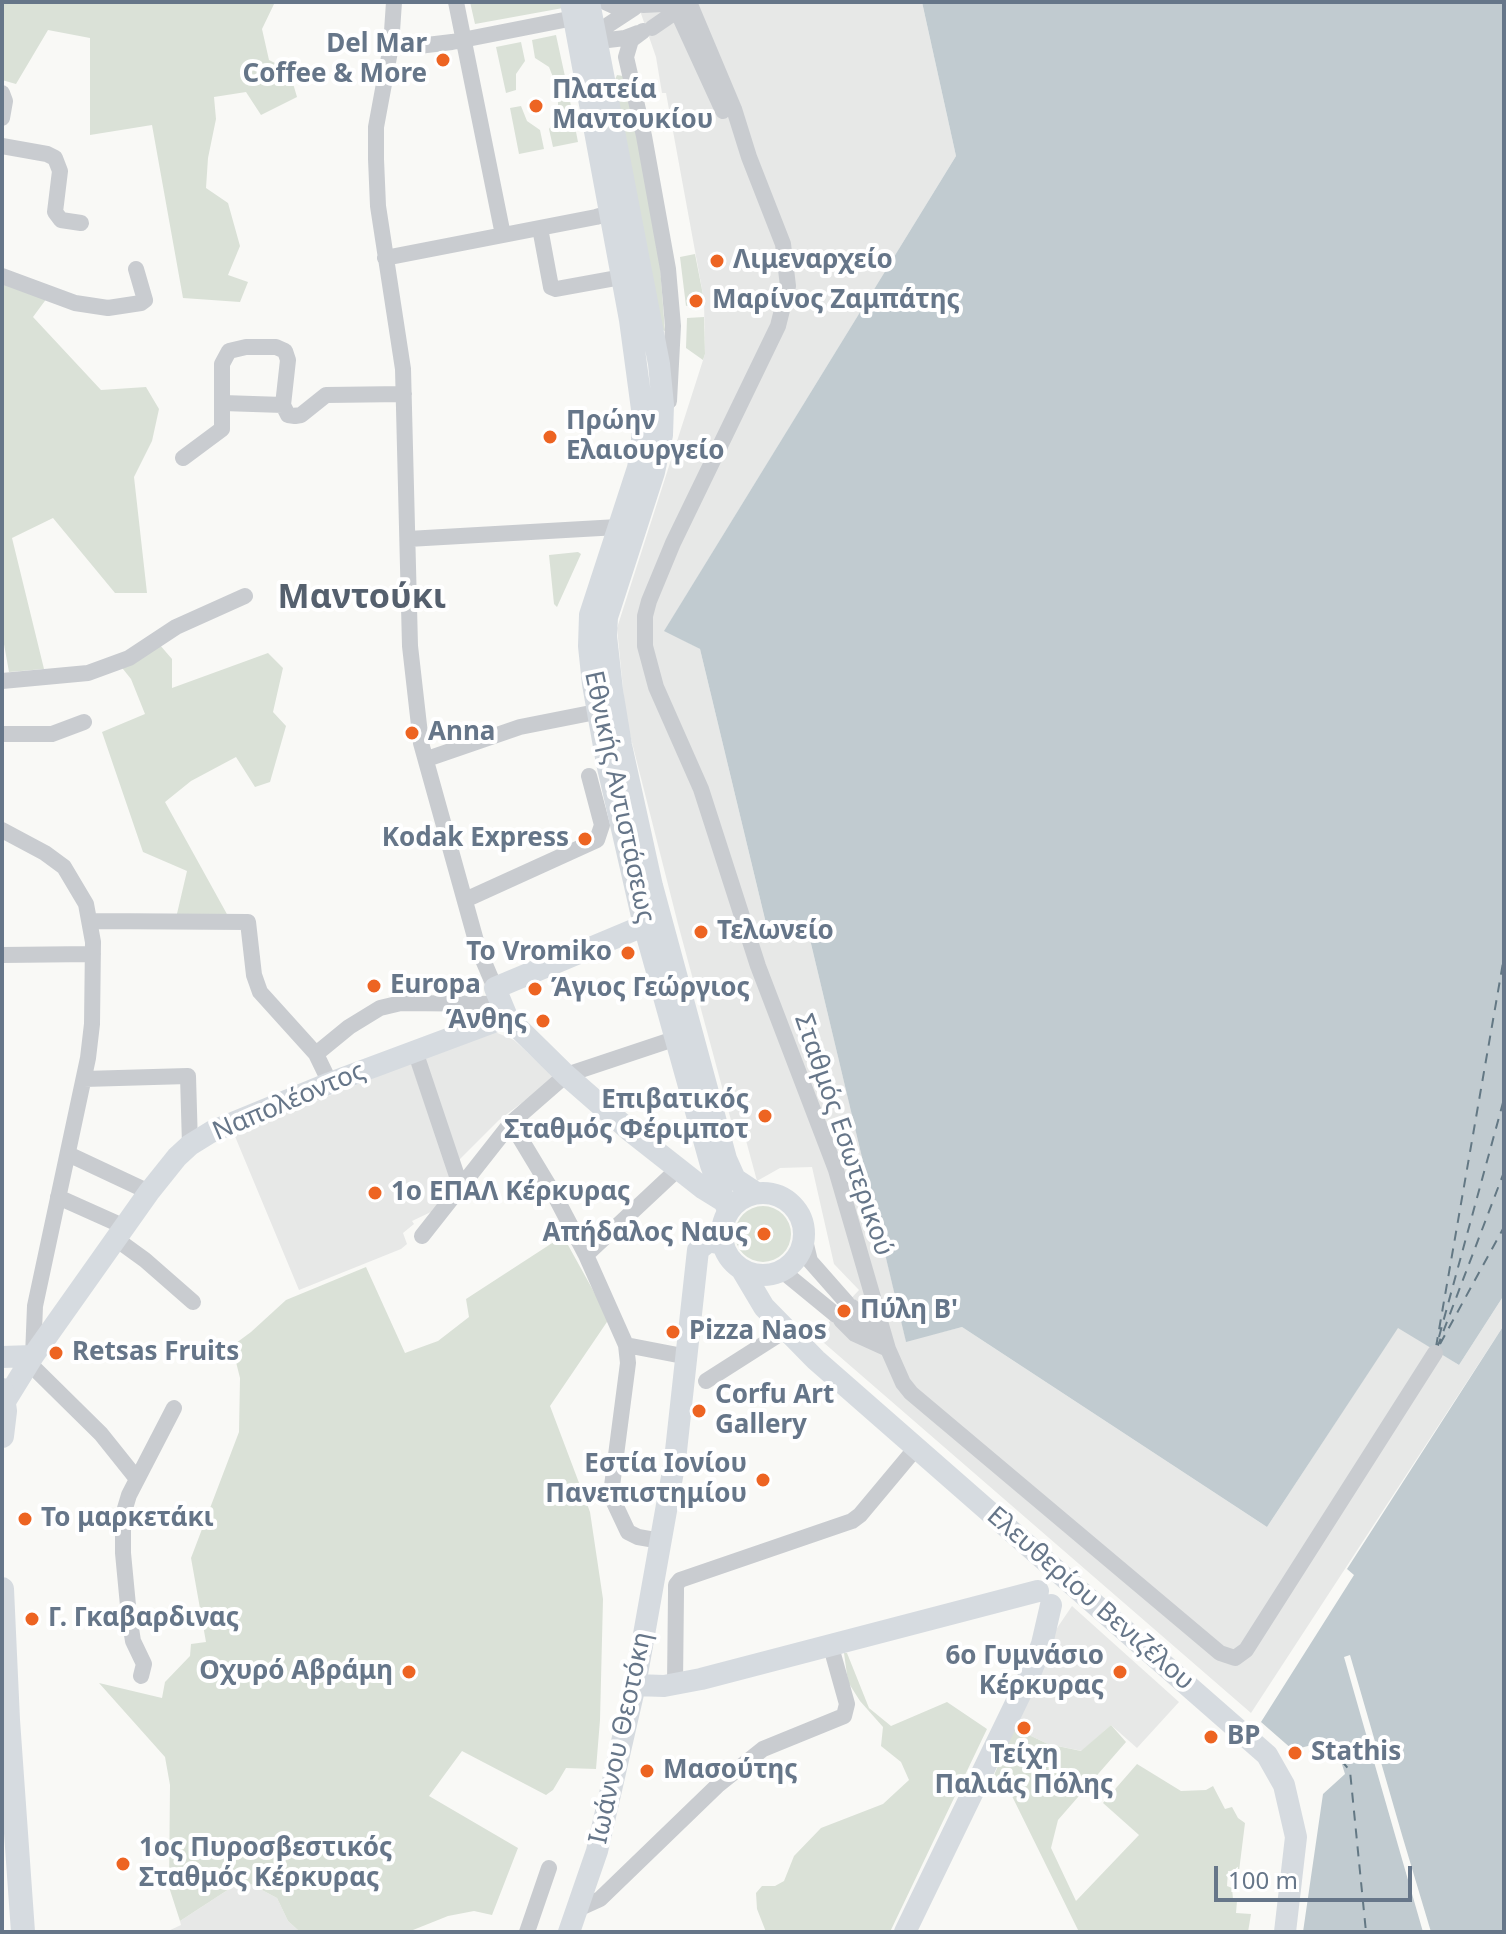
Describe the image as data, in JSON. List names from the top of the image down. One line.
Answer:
{"streets":{"main road":["Εθνικής Αντιστάσεως","Ναπολέοντος","Ελευθερίου Βενιζέλου","Ιωάννου Θεοτόκη"],"street":["Σταθμός Εσωτερικού"]},"crossings":[["Εθνικής Αντιστάσεως","Ναπολέοντος"],["Εθνικής Αντιστάσεως","Ελευθερίου Βενιζέλου"],["Εθνικής Αντιστάσεως","Ιωάννου Θεοτόκη"],["Ελευθερίου Βενιζέλου","Ιωάννου Θεοτόκη"]],"districts":["Μαντούκι"],"places":["Del Mar Coffee & More","Πλατεία Μαντουκίου","Λιμεναρχείο","Μαρίνος Ζαμπάτης","Πρώην Ελαιουργείο","Anna","Kodak Express","Τελωνείο","To Vromiko","Europa","Άγιος Γεώργιος","Άνθης","Επιβατικός Σταθμός Φέριμποτ","1ο ΕΠΑΛ Κέρκυρας","Απήδαλος Ναυς","Πύλη Β'","Pizza Naos","Retsas Fruits","Corfu Art Gallery","Εστία Ιονίου Πανεπιστημίου","Το μαρκετάκι","Γ. Γκαβαρδινας","Οχυρό Αβράμη","6ο Γυμνάσιο Κέρκυρας","Τείχη Παλιάς Πόλης","BP","Stathis","Μασούτης","1ος Πυροσβεστικός Σταθμός Κέρκυρας"],"scale_bar":"100 m"}
